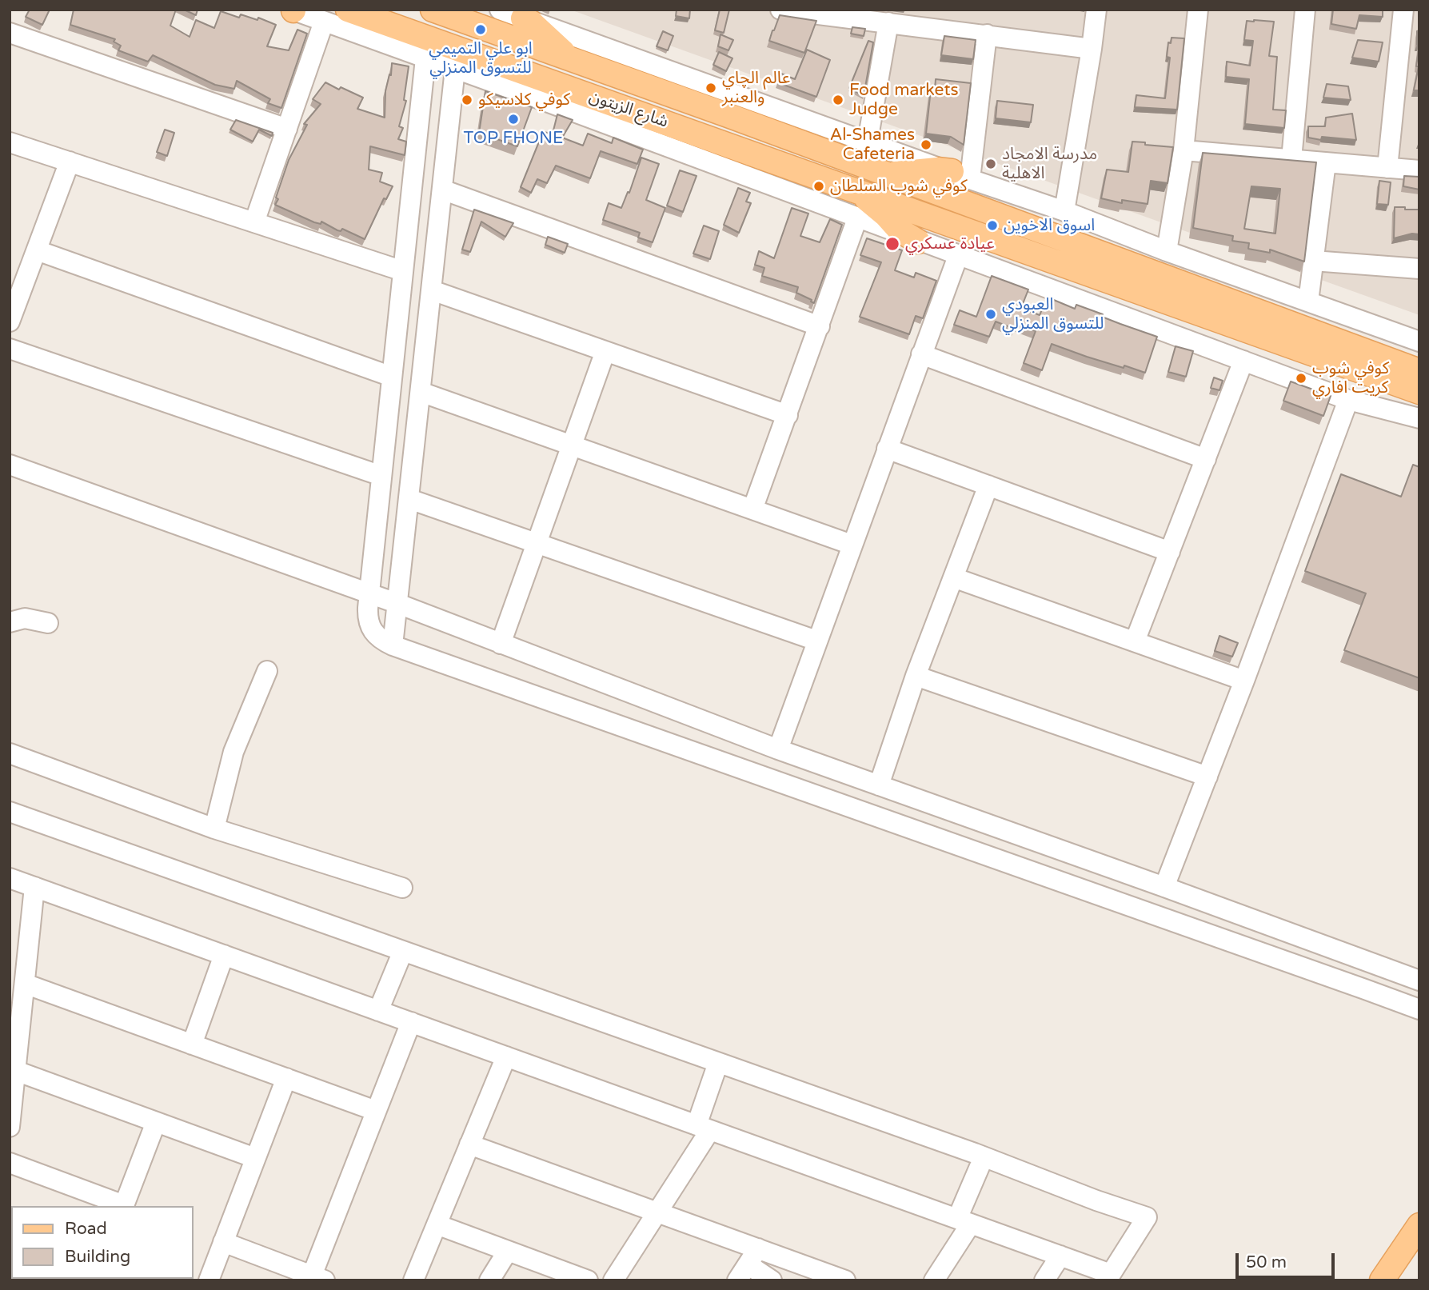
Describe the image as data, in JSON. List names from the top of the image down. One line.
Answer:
{"streets":{"main road":["شارع الزيتون"]},"places":["ابو علي التميمي للتسوق المنزلي","عالم الچاي والعنبر","كوفي كلاسيكو","Food markets Judge","TOP FHONE","Al-Shames Cafeteria","مدرسة الامجاد الاهلية","كوفي شوب السلطان","اسوق الاخوين","عيادة عسكري","العبودي للتسوق المنزلي","كوفي شوب كريت افاري"],"legend":["Road","Building"],"scale_bar":"50 m"}
